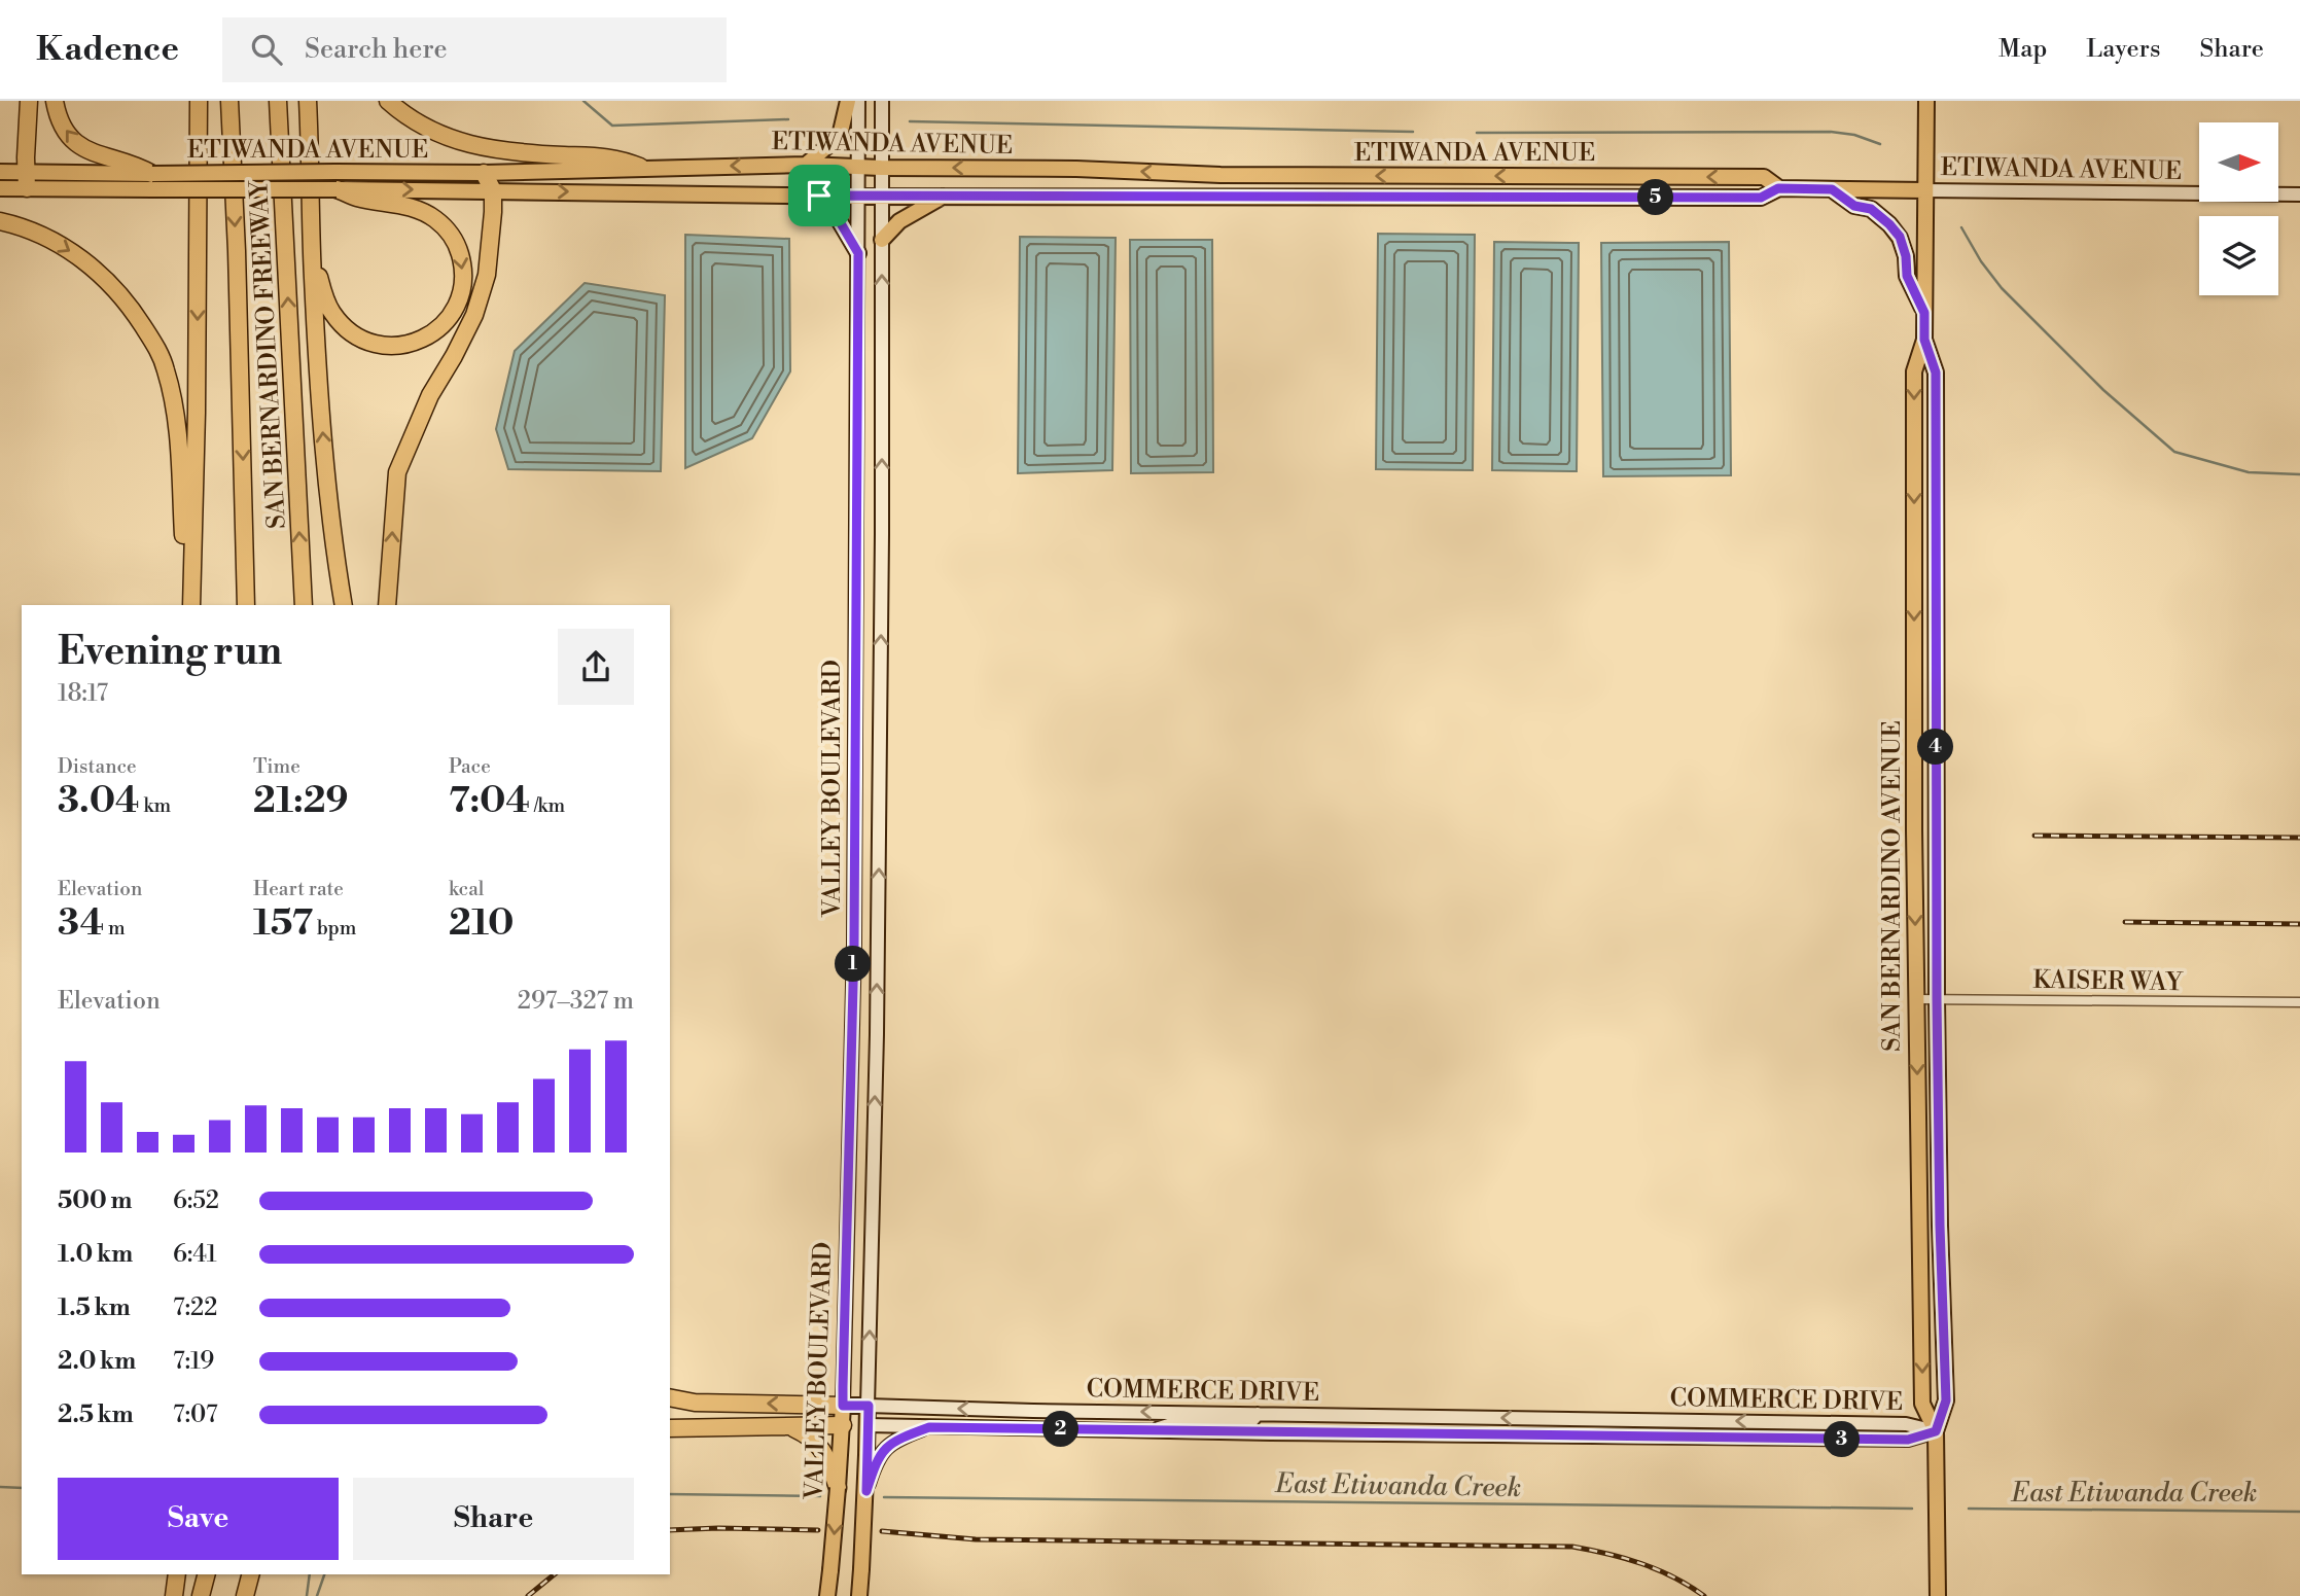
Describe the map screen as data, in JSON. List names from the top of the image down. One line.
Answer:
{"streets":{"highway":["SAN BERNARDINO FREEWAY"],"main road":["ETIWANDA AVENUE","VALLEY BOULEVARD","SAN BERNARDINO AVENUE","COMMERCE DRIVE"],"street":["KAISER WAY"]},"crossings":[["ETIWANDA AVENUE","VALLEY BOULEVARD"],["ETIWANDA AVENUE","SAN BERNARDINO AVENUE"],["VALLEY BOULEVARD","COMMERCE DRIVE"],["SAN BERNARDINO AVENUE","KAISER WAY"],["SAN BERNARDINO AVENUE","COMMERCE DRIVE"]],"water":["East Etiwanda Creek"],"north":"right","page":{"header":"Kadence","search":"Search here","nav":["Map","Layers","Share"],"pins":["5","4","1","2","3"],"heading":["Evening run","18:17"],"stats":[["Distance","3.04 km"],["Time","21:29"],["Pace","7:04 /km"],["Elevation","34 m"],["Heart rate","157 bpm"],["kcal","210"]],"chart":["Elevation","297–327 m"],"list":[{"name":"500 m","note":"6:52"},{"name":"1.0 km","note":"6:41"},{"name":"1.5 km","note":"7:22"},{"name":"2.0 km","note":"7:19"},{"name":"2.5 km","note":"7:07"}],"buttons":["Save","Share"]}}
